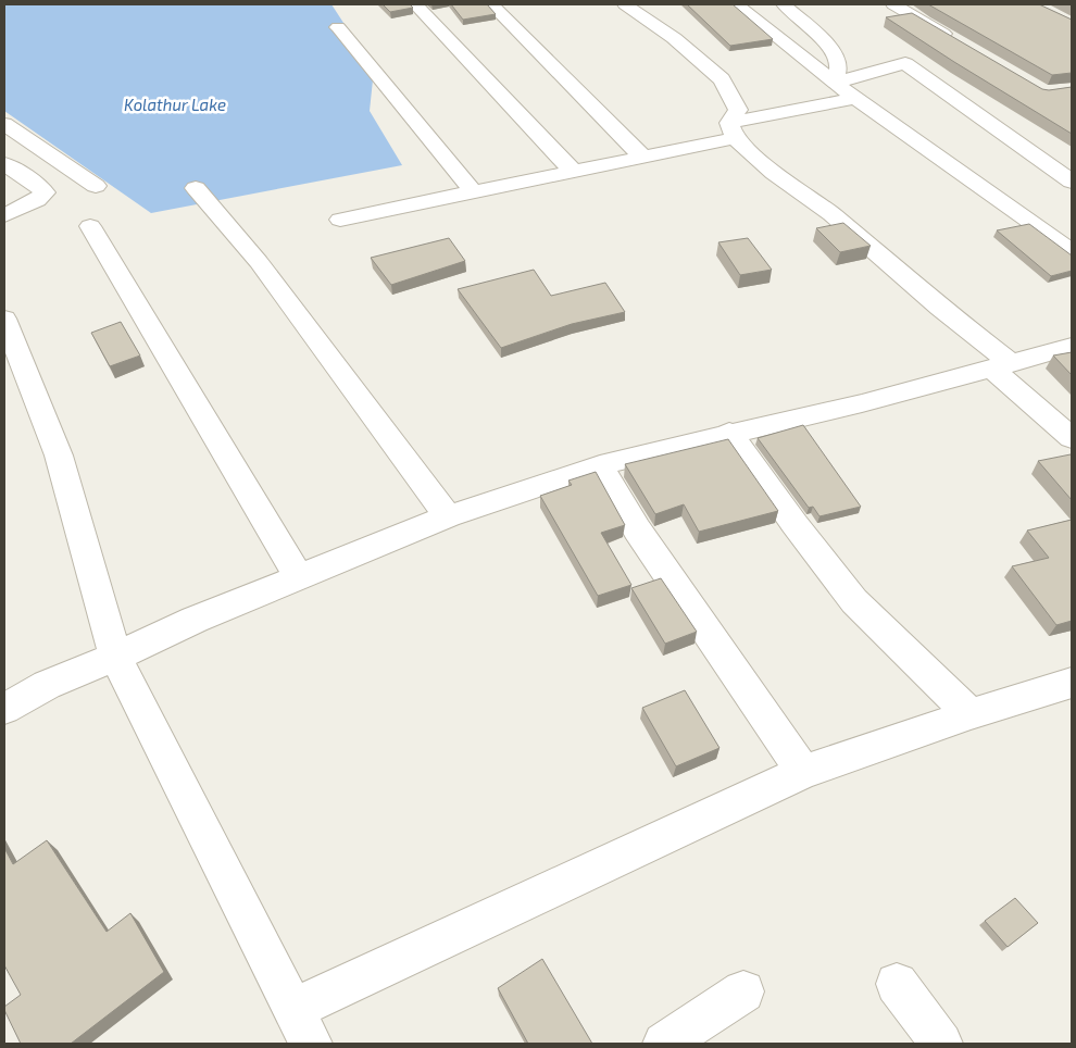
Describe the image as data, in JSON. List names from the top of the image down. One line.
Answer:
{"water":["Kolathur Lake"]}
